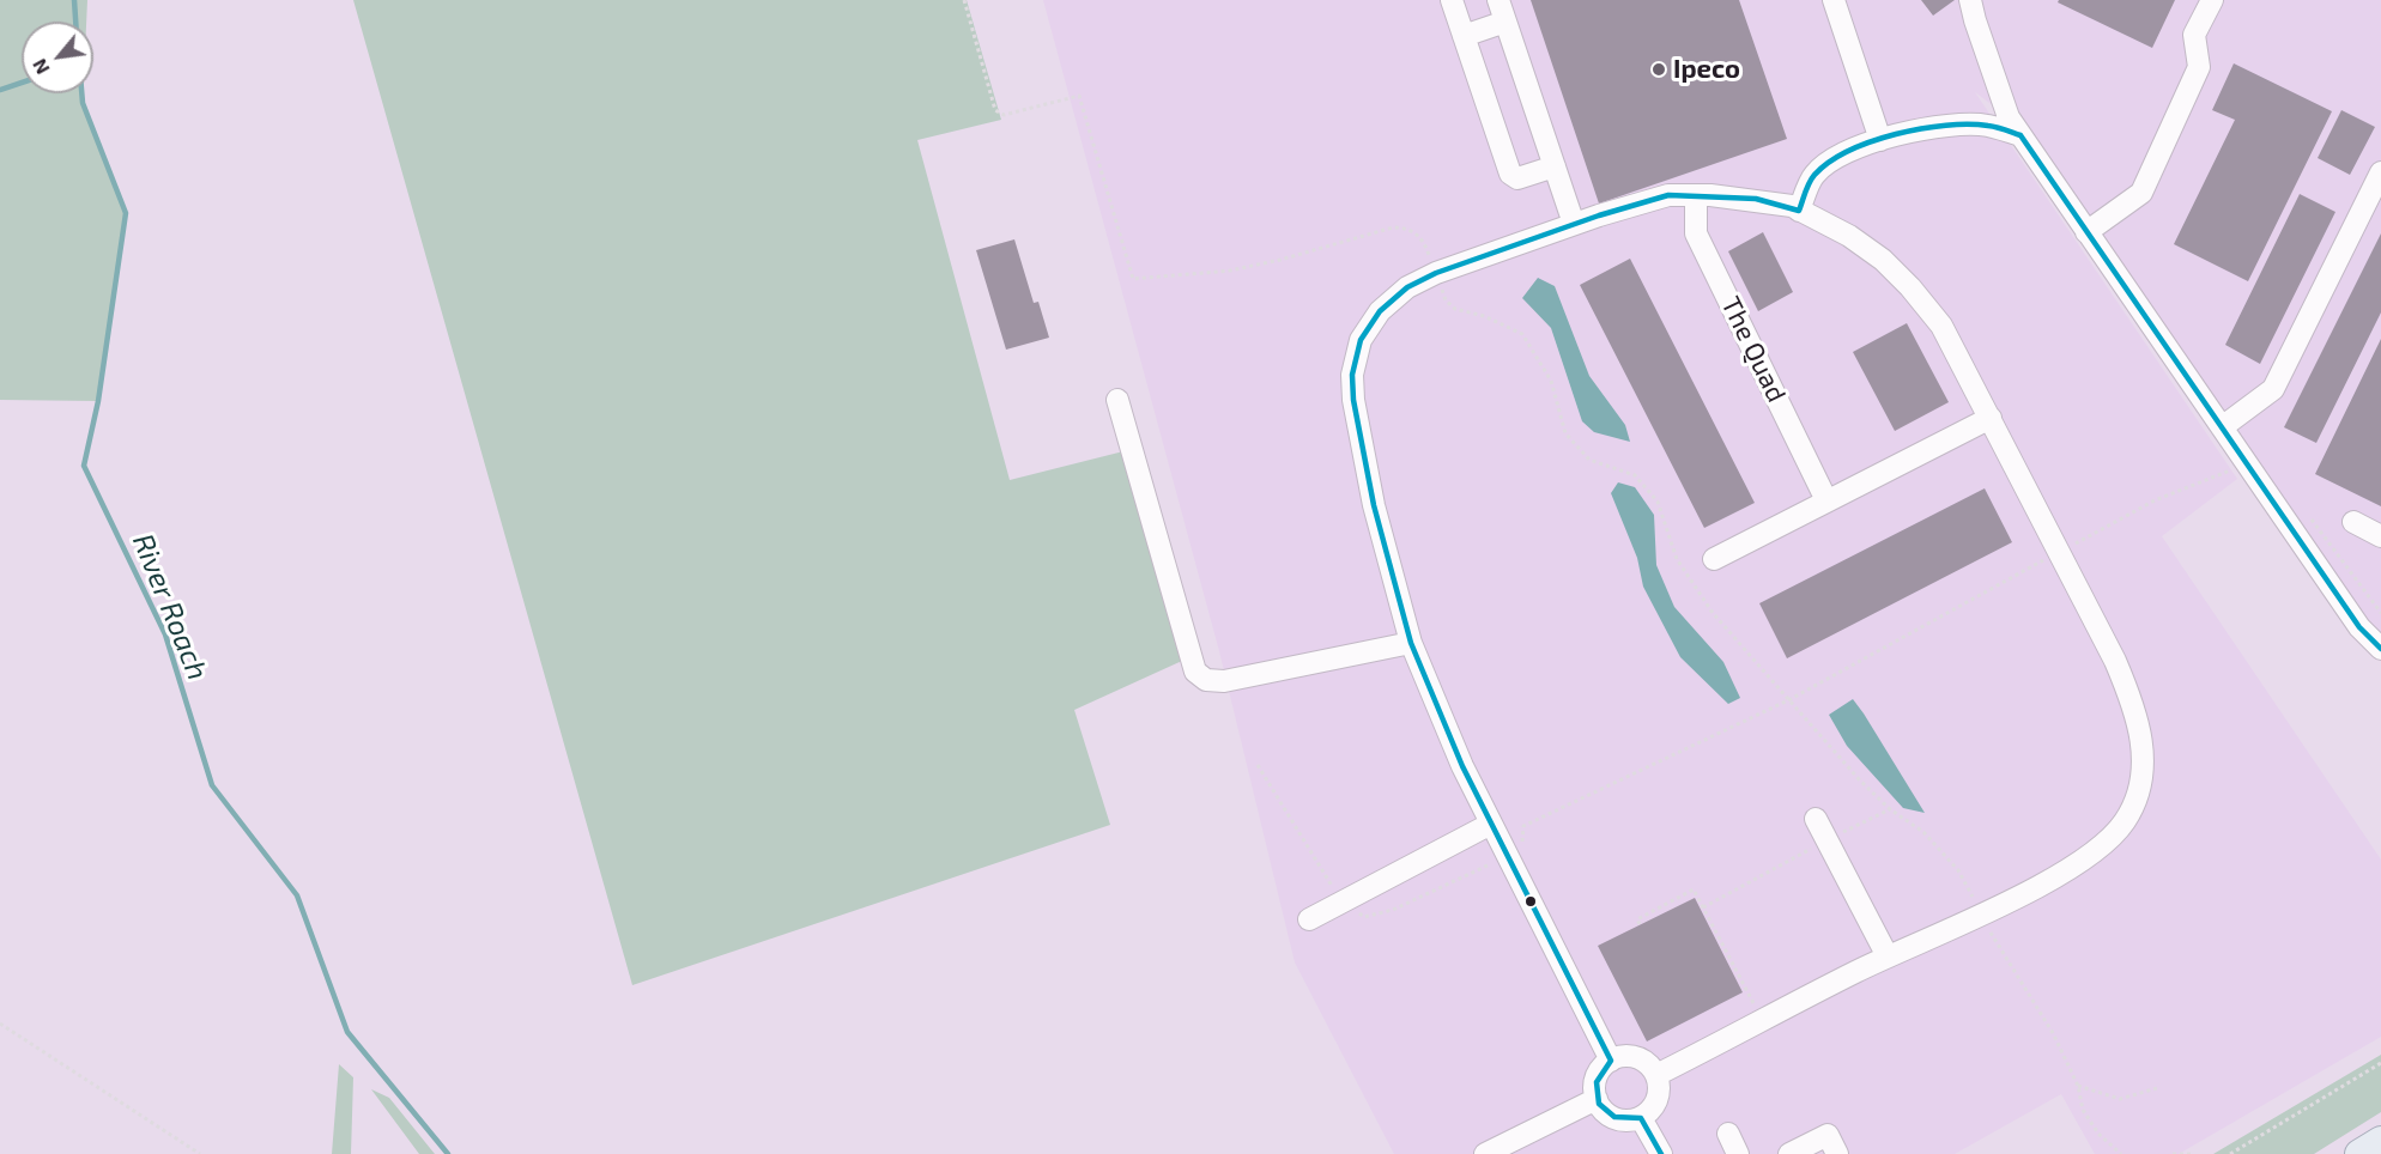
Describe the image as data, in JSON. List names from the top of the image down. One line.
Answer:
{"streets":{"street":["The Quad"]},"water":["River Roach"],"places":["Ipeco"],"north":"bottom left"}
